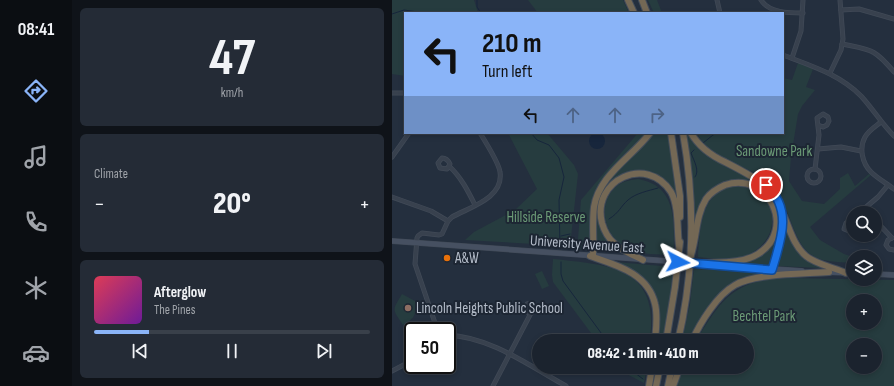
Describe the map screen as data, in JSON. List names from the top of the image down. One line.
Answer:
{"streets":{"main road":["University Avenue East"]},"parks":["Sandowne Park","Hillside Reserve","Bechtel Park"],"places":["A&W","Lincoln Heights Public School"],"page":{"tabs":"08:41","tile":[["47","km/h"],"Climate"],"turn":["210 m","Turn left"],"heat":["−","20°","+"],"map_buttons":["+","−"],"song":["Afterglow","The Pines"],"limit":"50","trip":"08:42 · 1 min · 410 m"}}
